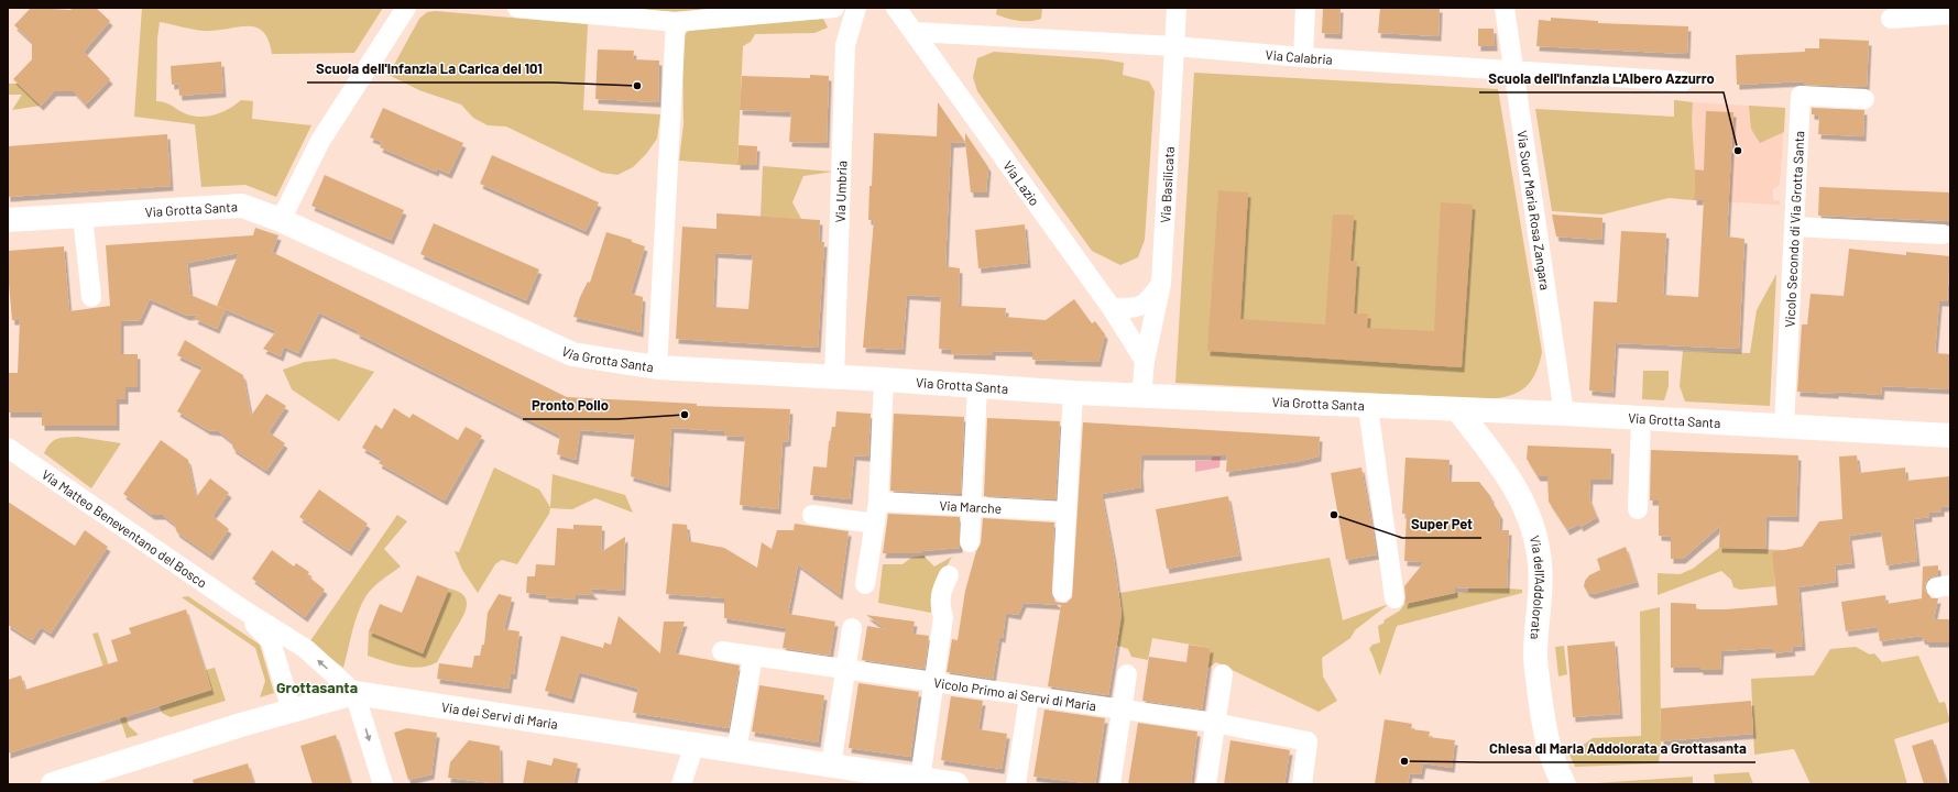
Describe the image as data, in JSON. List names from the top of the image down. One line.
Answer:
{"streets":{"street":["Via Calabria","Via Lazio","Via Basilicata","Via Umbria","Via Grotta Santa","Via Suor Maria Rosa Zangara","Vicolo Secondo di Via Grotta Santa","Via Marche","Via Matteo Beneventano del Bosco","Via dell'Addolorata","Vicolo Primo ai Servi di Maria","Via dei Servi di Maria"]},"crossings":[["Via Calabria","Via Lazio"],["Via Calabria","Via Basilicata"],["Via Calabria","Via Suor Maria Rosa Zangara"],["Via Lazio","Via Basilicata"],["Via Basilicata","Via Grotta Santa"],["Via Umbria","Via Grotta Santa"],["Via Grotta Santa","Via Suor Maria Rosa Zangara"],["Via Grotta Santa","Vicolo Secondo di Via Grotta Santa"],["Via Grotta Santa","Via dell'Addolorata"]],"districts":["Grottasanta"],"places":["Scuola dell'infanzia La Carica dei 101","Scuola dell'infanzia L'Albero Azzurro","Pronto Pollo","Super Pet","Chiesa di Maria Addolorata a Grottasanta"]}
